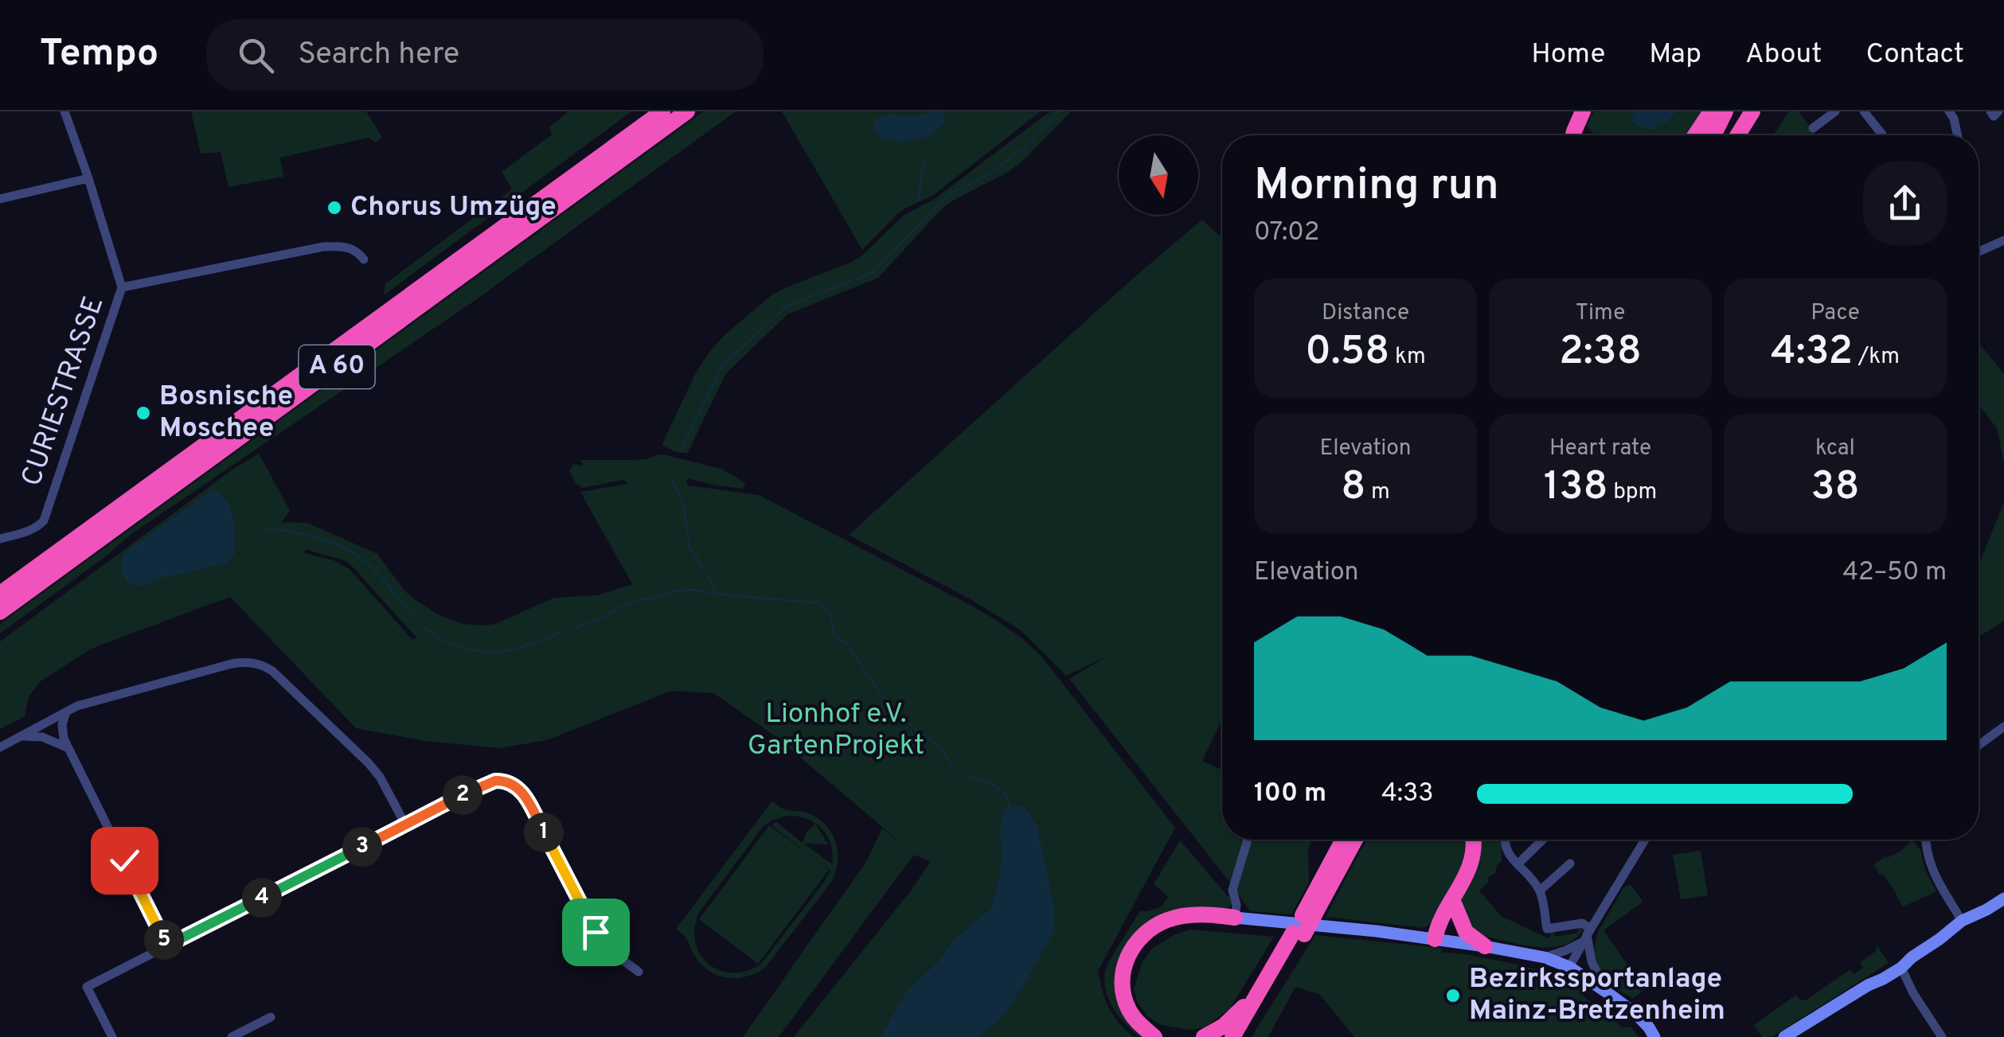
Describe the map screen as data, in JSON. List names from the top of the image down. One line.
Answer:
{"streets":{"highway":["A 60"],"street":["CURIESTRASSE"]},"parks":["Lionhof e.V. GartenProjekt"],"places":["Chorus Umzüge","Bosnische Moschee","Bezirkssportanlage Mainz-Bretzenheim"],"north":"bottom","page":{"header":"Tempo","search":"Search here","nav":["Home","Map","About","Contact"],"heading":["Morning run","07:02"],"stats":[["Distance","0.58 km"],["Time","2:38"],["Pace","4:32 /km"],["Elevation","8 m"],["Heart rate","138 bpm"],["kcal","38"]],"chart":["Elevation","42–50 m"],"list":[{"name":"100 m","note":"4:33"}],"pins":["2","1","3","4","5"]}}
